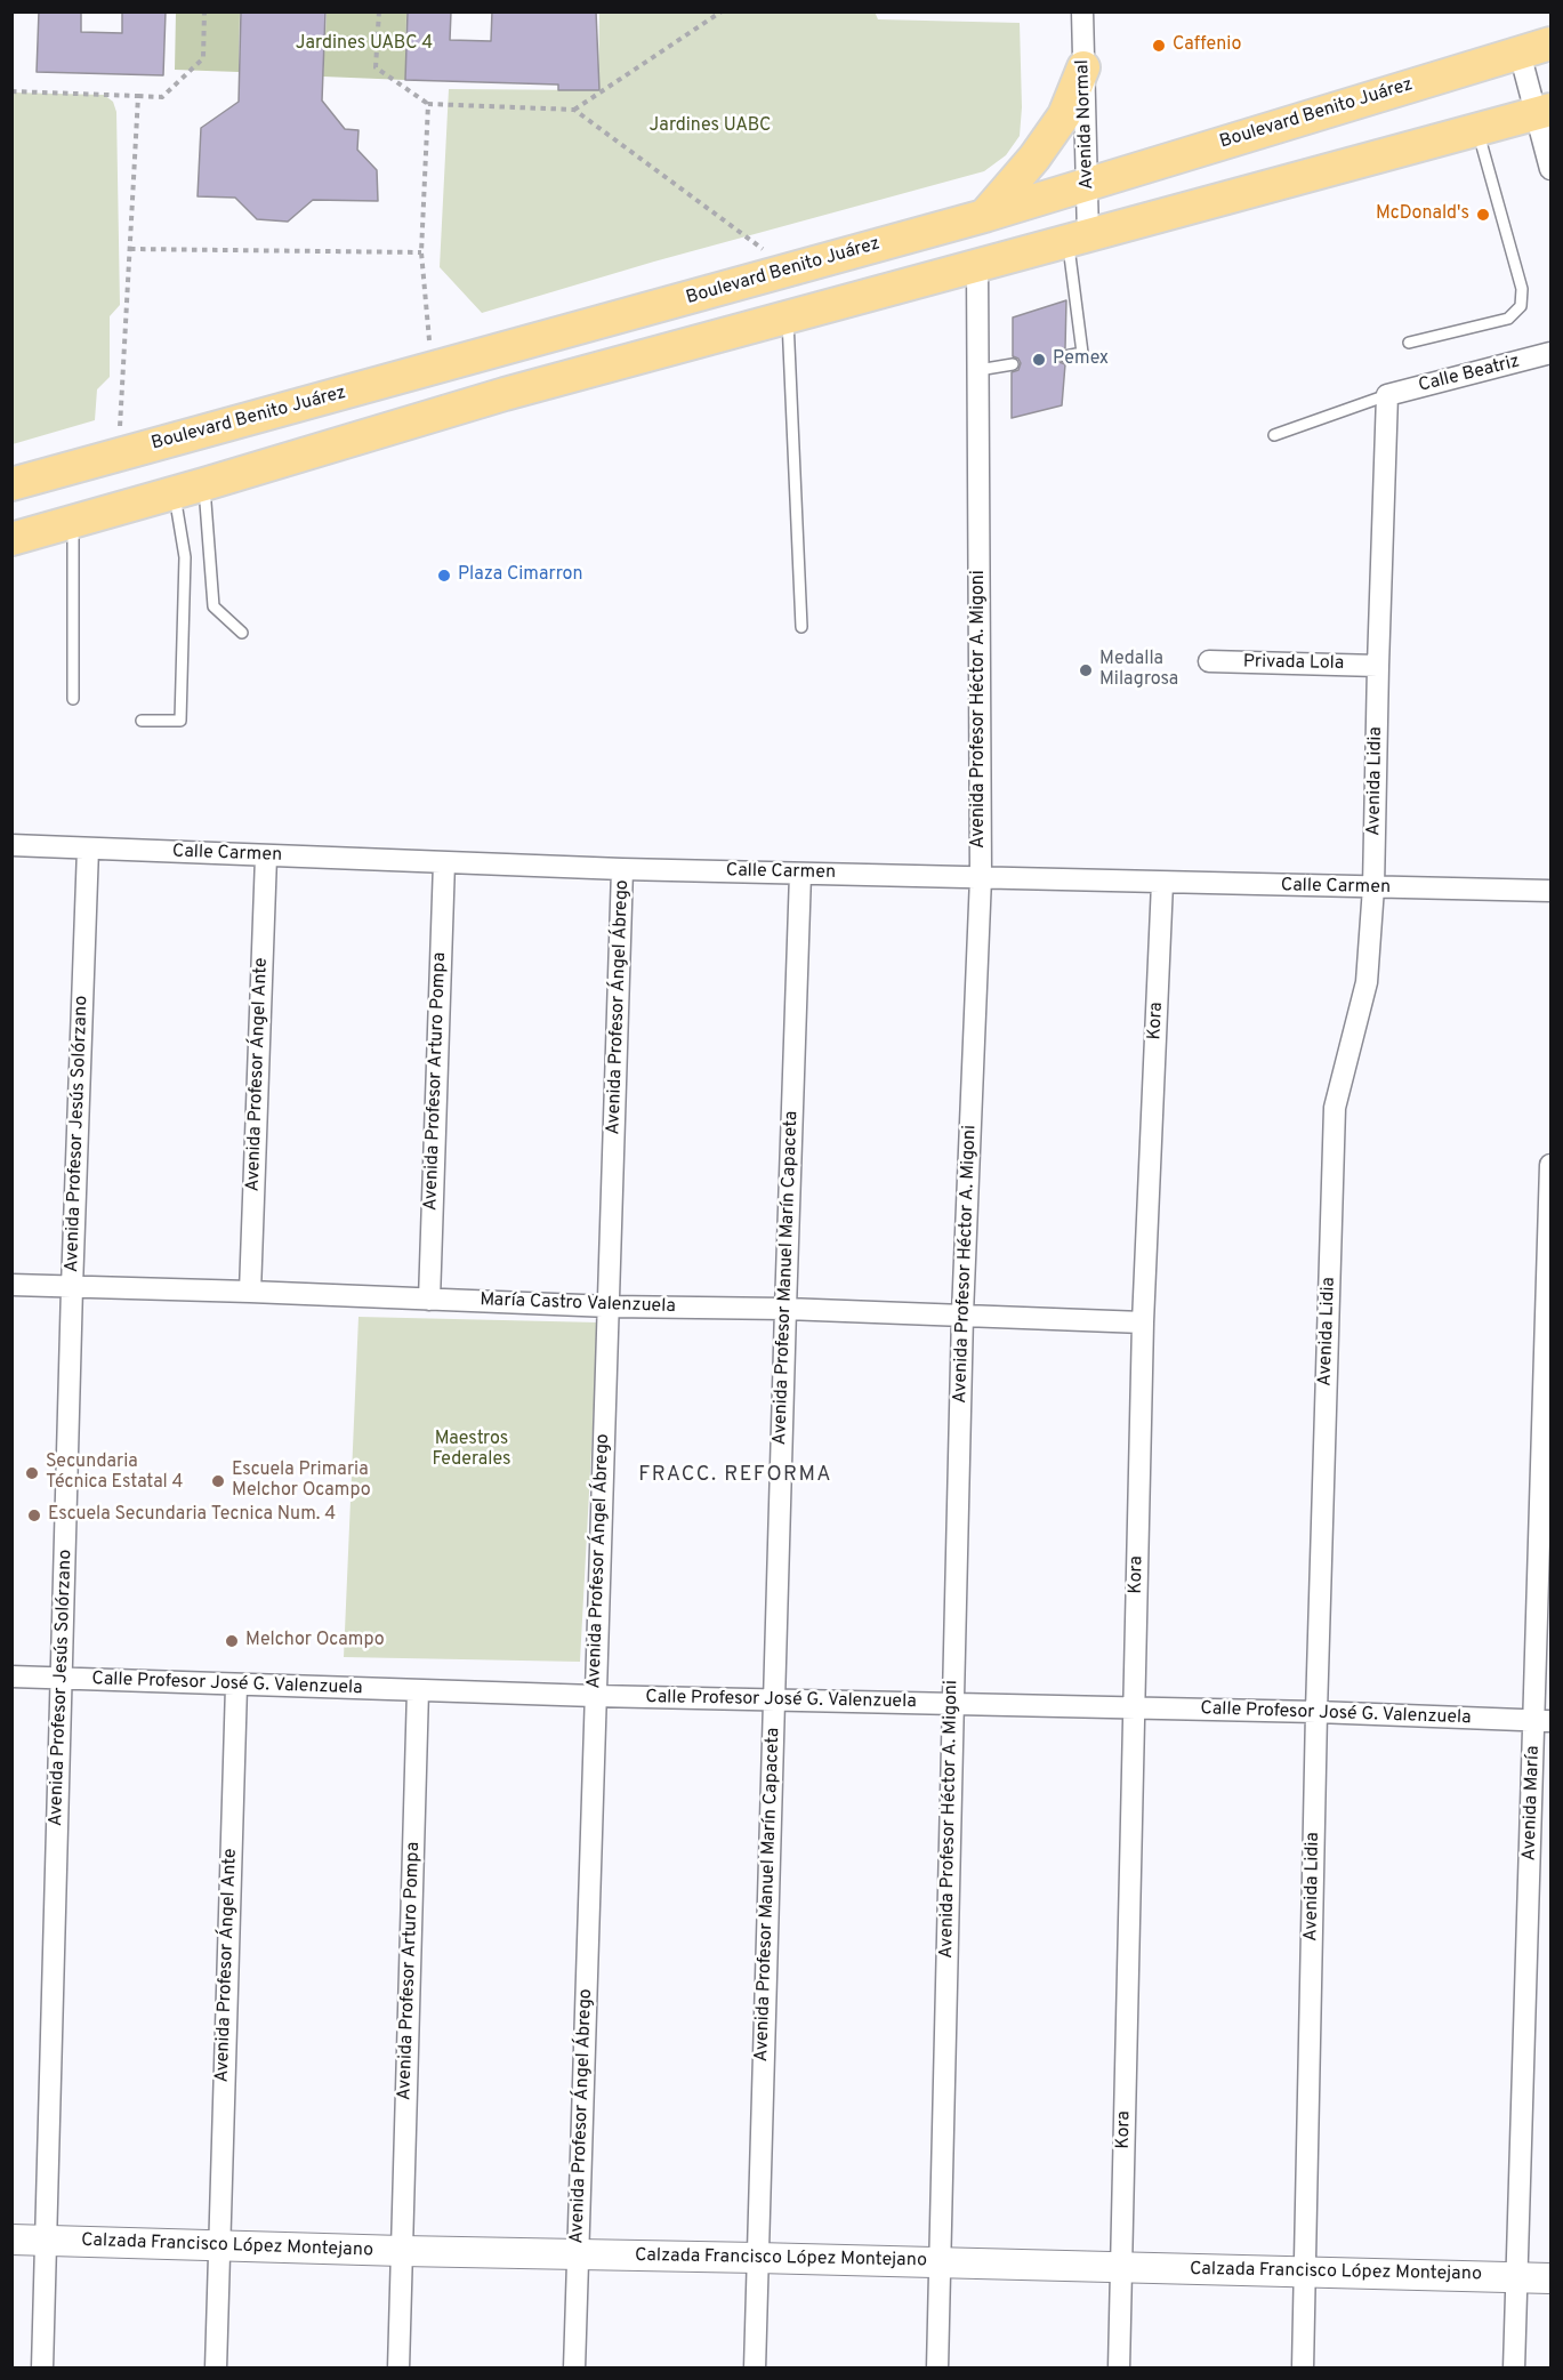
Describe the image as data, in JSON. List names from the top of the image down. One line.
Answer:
{"streets":{"main road":["Boulevard Benito Juárez","Calzada Francisco López Montejano"],"street":["Avenida Normal","Calle Beatriz","Privada Lola","Avenida Profesor Héctor A. Migoni","Avenida Lidia","Calle Carmen","Avenida Profesor Ángel Ábrego","Kora","Avenida Profesor Ángel Ante","Avenida Profesor Arturo Pompa","Avenida Profesor Jesús Solórzano","Avenida Profesor Manuel Marín Capaceta","María Castro Valenzuela","Calle Profesor José G. Valenzuela","Avenida María"]},"crossings":[["Boulevard Benito Juárez","Avenida Normal"],["Calle Beatriz","Avenida Lidia"],["Privada Lola","Avenida Lidia"],["Avenida Profesor Héctor A. Migoni","Calle Carmen"],["Avenida Profesor Héctor A. Migoni","María Castro Valenzuela"],["Avenida Profesor Héctor A. Migoni","Calle Profesor José G. Valenzuela"],["Avenida Profesor Héctor A. Migoni","Calzada Francisco López Montejano"],["Avenida Lidia","Calle Carmen"],["Avenida Lidia","Calle Profesor José G. Valenzuela"],["Avenida Lidia","Calzada Francisco López Montejano"],["Calle Carmen","Avenida Profesor Ángel Ábrego"],["Calle Carmen","Kora"],["Calle Carmen","Avenida Profesor Ángel Ante"],["Calle Carmen","Avenida Profesor Arturo Pompa"],["Calle Carmen","Avenida Profesor Jesús Solórzano"],["Calle Carmen","Avenida Profesor Manuel Marín Capaceta"],["Avenida Profesor Ángel Ábrego","María Castro Valenzuela"],["Avenida Profesor Ángel Ábrego","Calle Profesor José G. Valenzuela"],["Avenida Profesor Ángel Ábrego","Calzada Francisco López Montejano"],["Kora","María Castro Valenzuela"],["Kora","Calle Profesor José G. Valenzuela"],["Kora","Calzada Francisco López Montejano"],["Avenida Profesor Ángel Ante","María Castro Valenzuela"],["Avenida Profesor Ángel Ante","Calle Profesor José G. Valenzuela"],["Avenida Profesor Ángel Ante","Calzada Francisco López Montejano"],["Avenida Profesor Arturo Pompa","María Castro Valenzuela"],["Avenida Profesor Arturo Pompa","Calle Profesor José G. Valenzuela"],["Avenida Profesor Arturo Pompa","Calzada Francisco López Montejano"],["Avenida Profesor Jesús Solórzano","María Castro Valenzuela"],["Avenida Profesor Jesús Solórzano","Calle Profesor José G. Valenzuela"],["Avenida Profesor Jesús Solórzano","Calzada Francisco López Montejano"],["Avenida Profesor Manuel Marín Capaceta","María Castro Valenzuela"],["Avenida Profesor Manuel Marín Capaceta","Calle Profesor José G. Valenzuela"],["Avenida Profesor Manuel Marín Capaceta","Calzada Francisco López Montejano"],["Calle Profesor José G. Valenzuela","Avenida María"],["Avenida María","Calzada Francisco López Montejano"]],"districts":["FRACC. REFORMA"],"parks":["Jardines UABC 4","Jardines UABC","Maestros Federales"],"places":["Caffenio","McDonald's","Pemex","Plaza Cimarron","Medalla Milagrosa","Secundaria Técnica Estatal 4","Escuela Primaria Melchor Ocampo","Escuela Secundaria Tecnica Num. 4","Melchor Ocampo"]}
